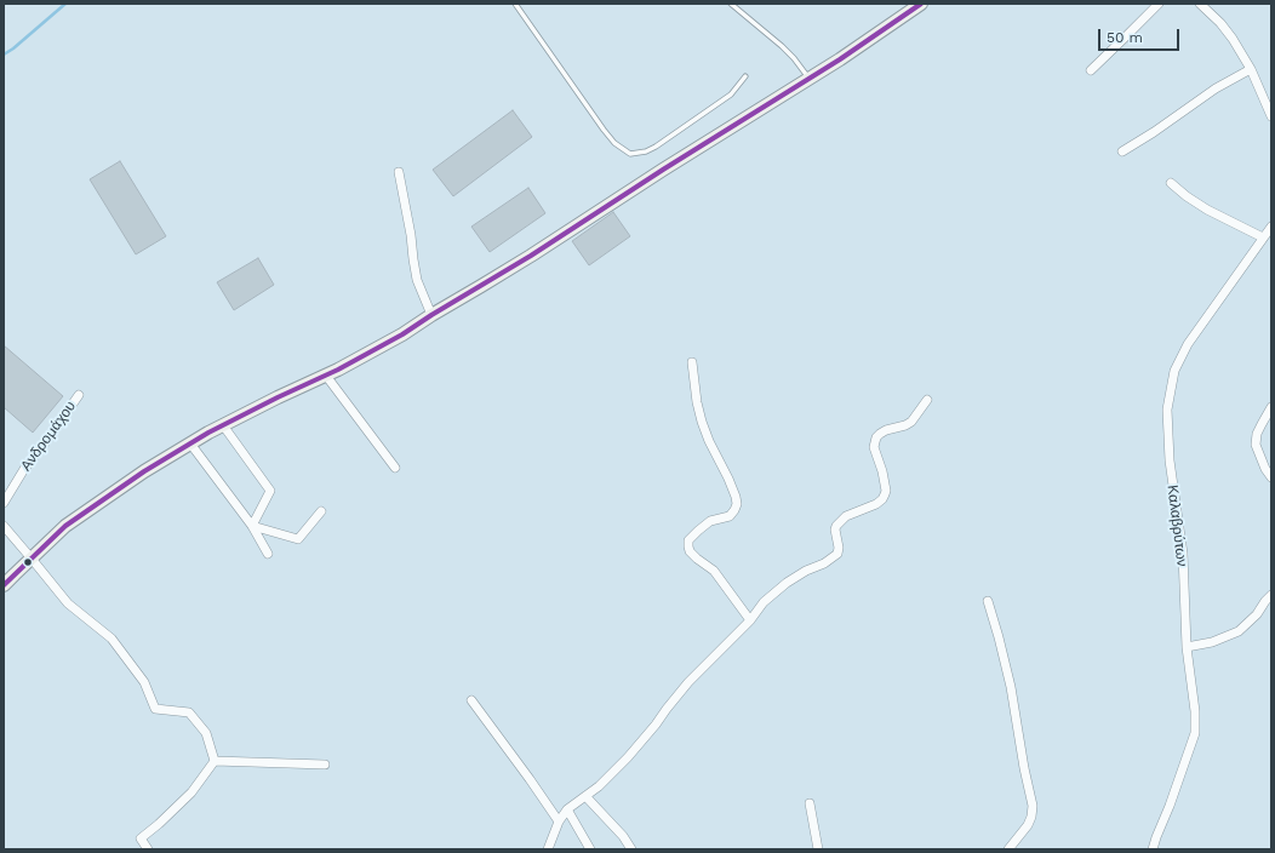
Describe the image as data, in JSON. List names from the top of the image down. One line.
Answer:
{"streets":{"street":["Ανδρομάχου","Καλαβρύτων"]},"scale_bar":"50 m"}
